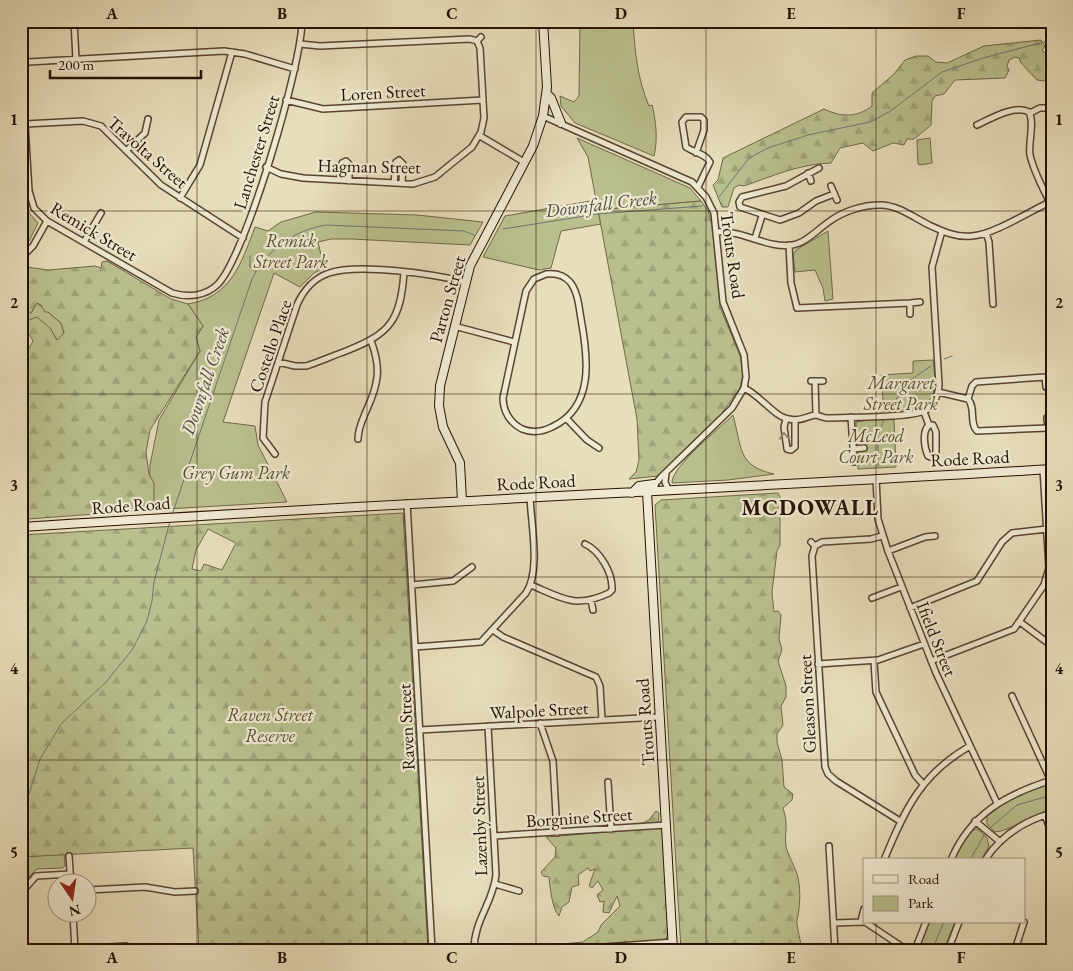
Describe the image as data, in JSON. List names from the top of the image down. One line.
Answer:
{"streets":{"main road":["Trouts Road","Parton Street","Rode Road"],"street":["Loren Street","Travolta Street","Lanchester Street","Hagman Street","Remick Street","Costello Place","Ifield Street","Gleason Street","Walpole Street","Raven Street","Borgnine Street","Lazenby Street"]},"crossings":[["Loren Street","Lanchester Street"],["Travolta Street","Lanchester Street"],["Travolta Street","Remick Street"],["Lanchester Street","Hagman Street"],["Lanchester Street","Remick Street"],["Trouts Road","Parton Street"],["Trouts Road","Rode Road"],["Trouts Road","Walpole Street"],["Trouts Road","Borgnine Street"],["Parton Street","Costello Place"],["Parton Street","Rode Road"],["Rode Road","Ifield Street"],["Rode Road","Raven Street"],["Ifield Street","Gleason Street"],["Walpole Street","Raven Street"],["Walpole Street","Lazenby Street"],["Borgnine Street","Lazenby Street"]],"districts":["MCDOWALL"],"water":["Downfall Creek"],"parks":["Remick Street Park","Margaret Street Park","McLeod Court Park","Grey Gum Park","Raven Street Reserve"],"legend":["Road","Park"],"scale_bar":"200 m","north":"bottom","grid":{"columns":["A","B","C","D","E","F"],"rows":["1","2","3","4","5"]}}
